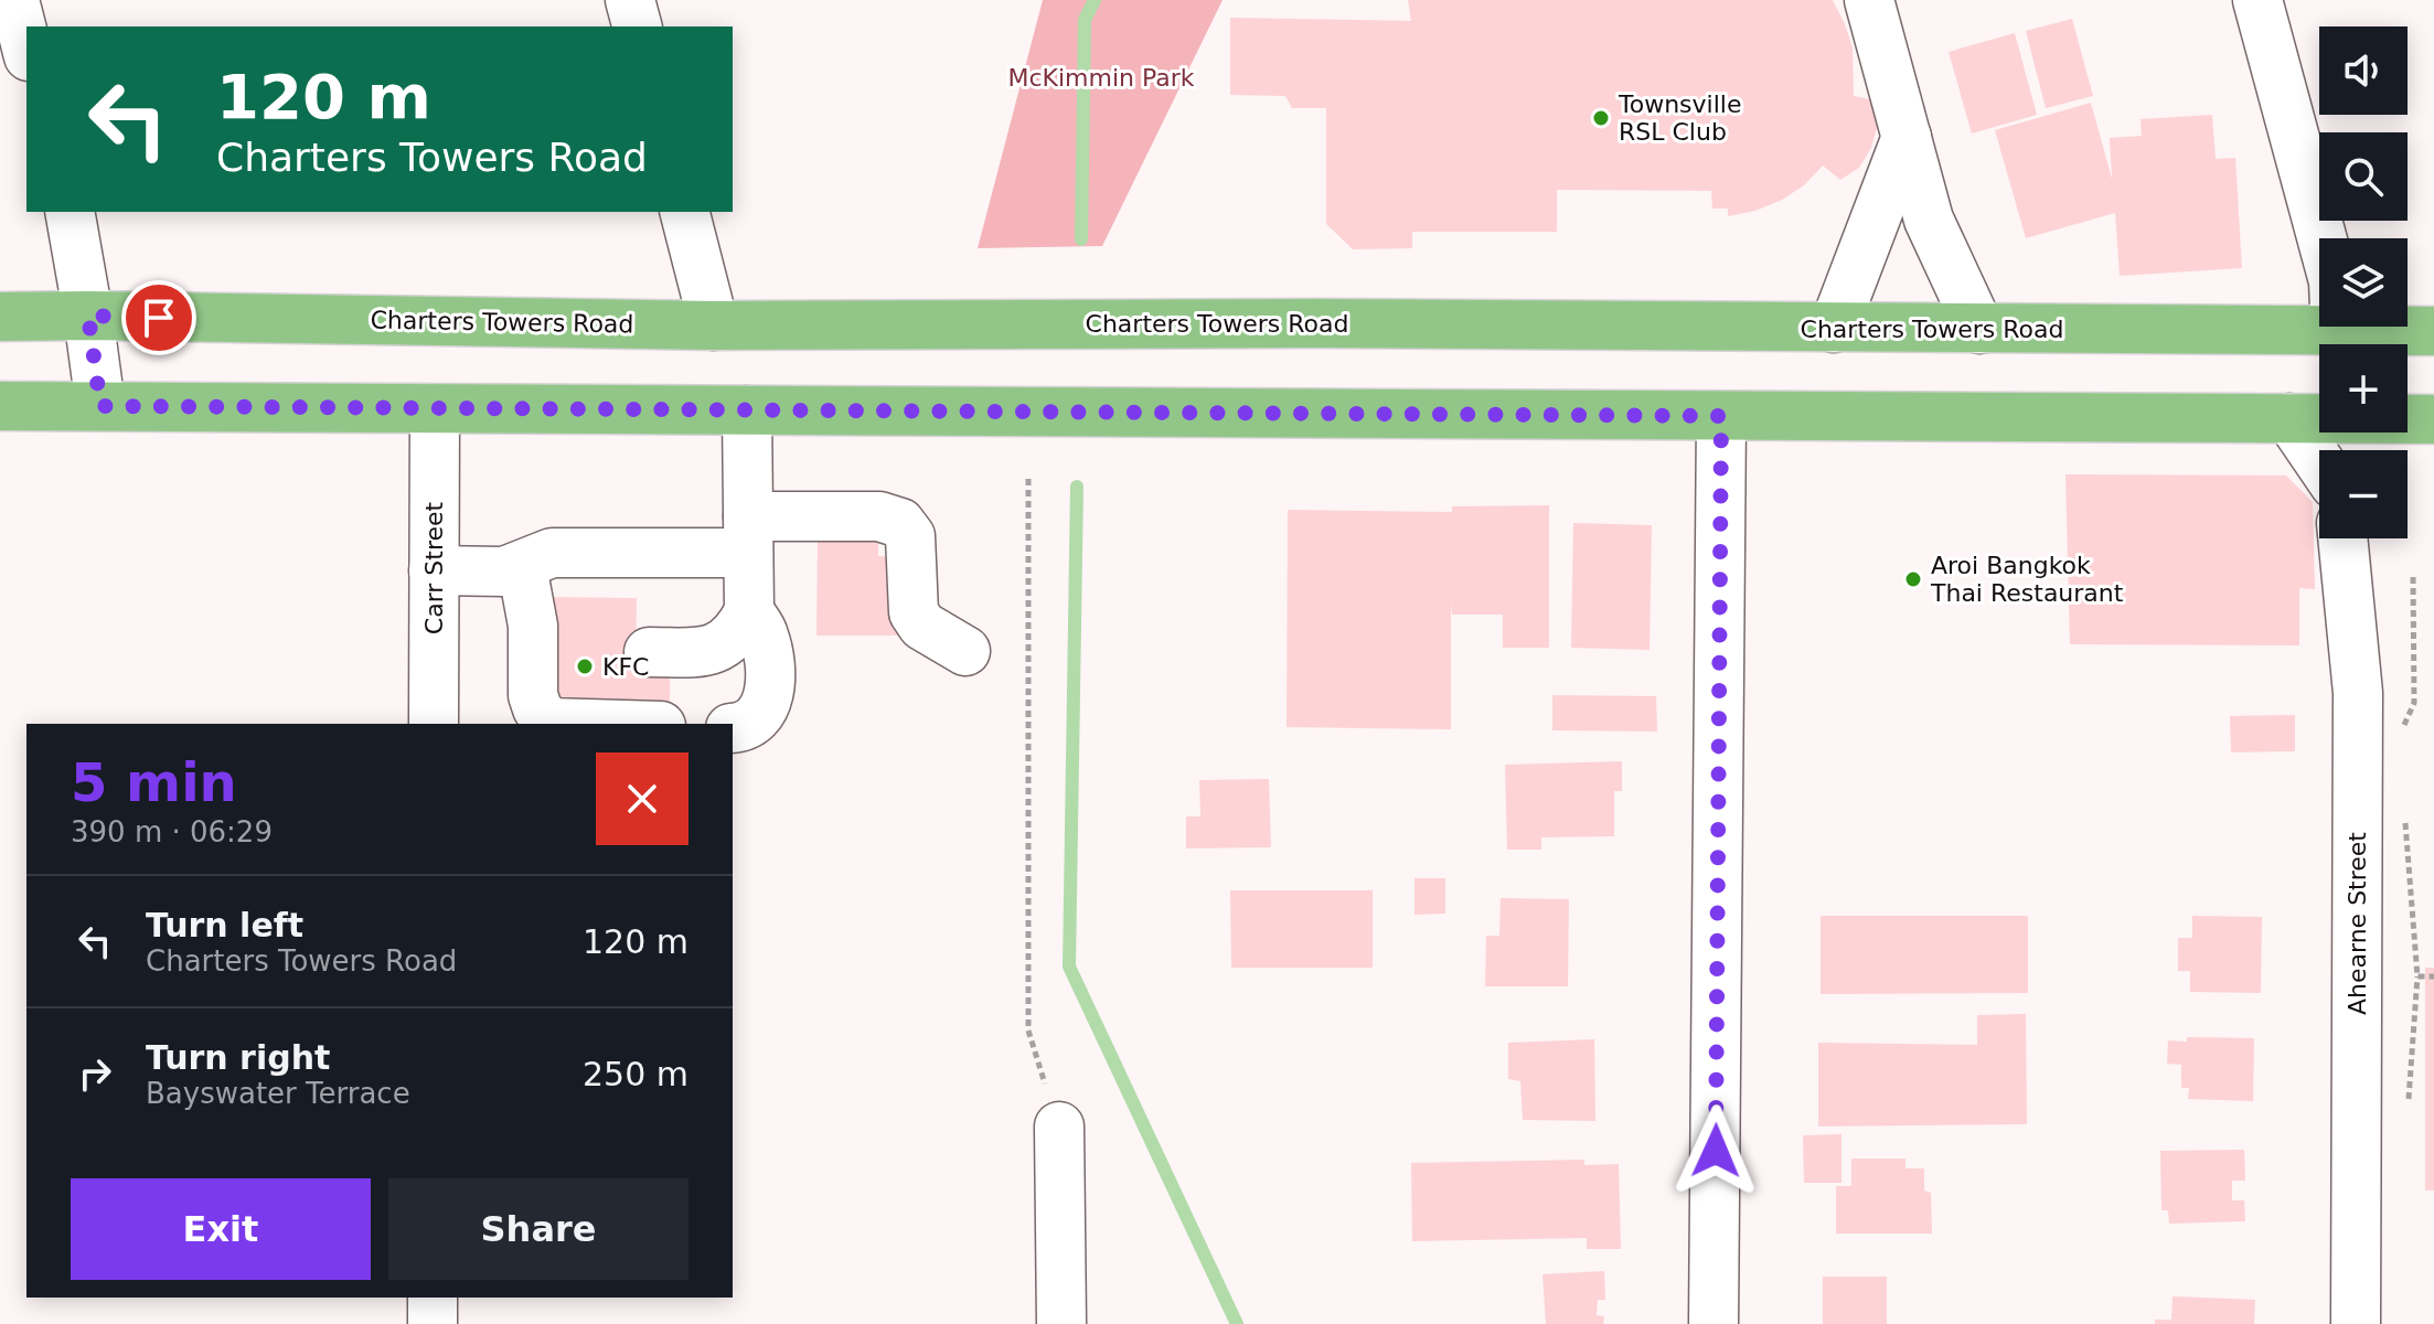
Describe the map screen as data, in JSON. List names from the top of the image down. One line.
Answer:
{"streets":{"main road":["Charters Towers Road"],"street":["Carr Street","Ahearne Street"]},"parks":["McKimmin Park"],"places":["Townsville RSL Club","Aroi Bangkok Thai Restaurant","KFC"],"page":{"map_buttons":["+","−"],"turn":["120 m","Charters Towers Road"],"heading":["5 min","390 m · 06:29"],"list":[{"name":"Turn left","note":"Charters Towers Road","value":"120 m"},{"name":"Turn right","note":"Bayswater Terrace","value":"250 m"}],"buttons":["Exit","Share"]}}
